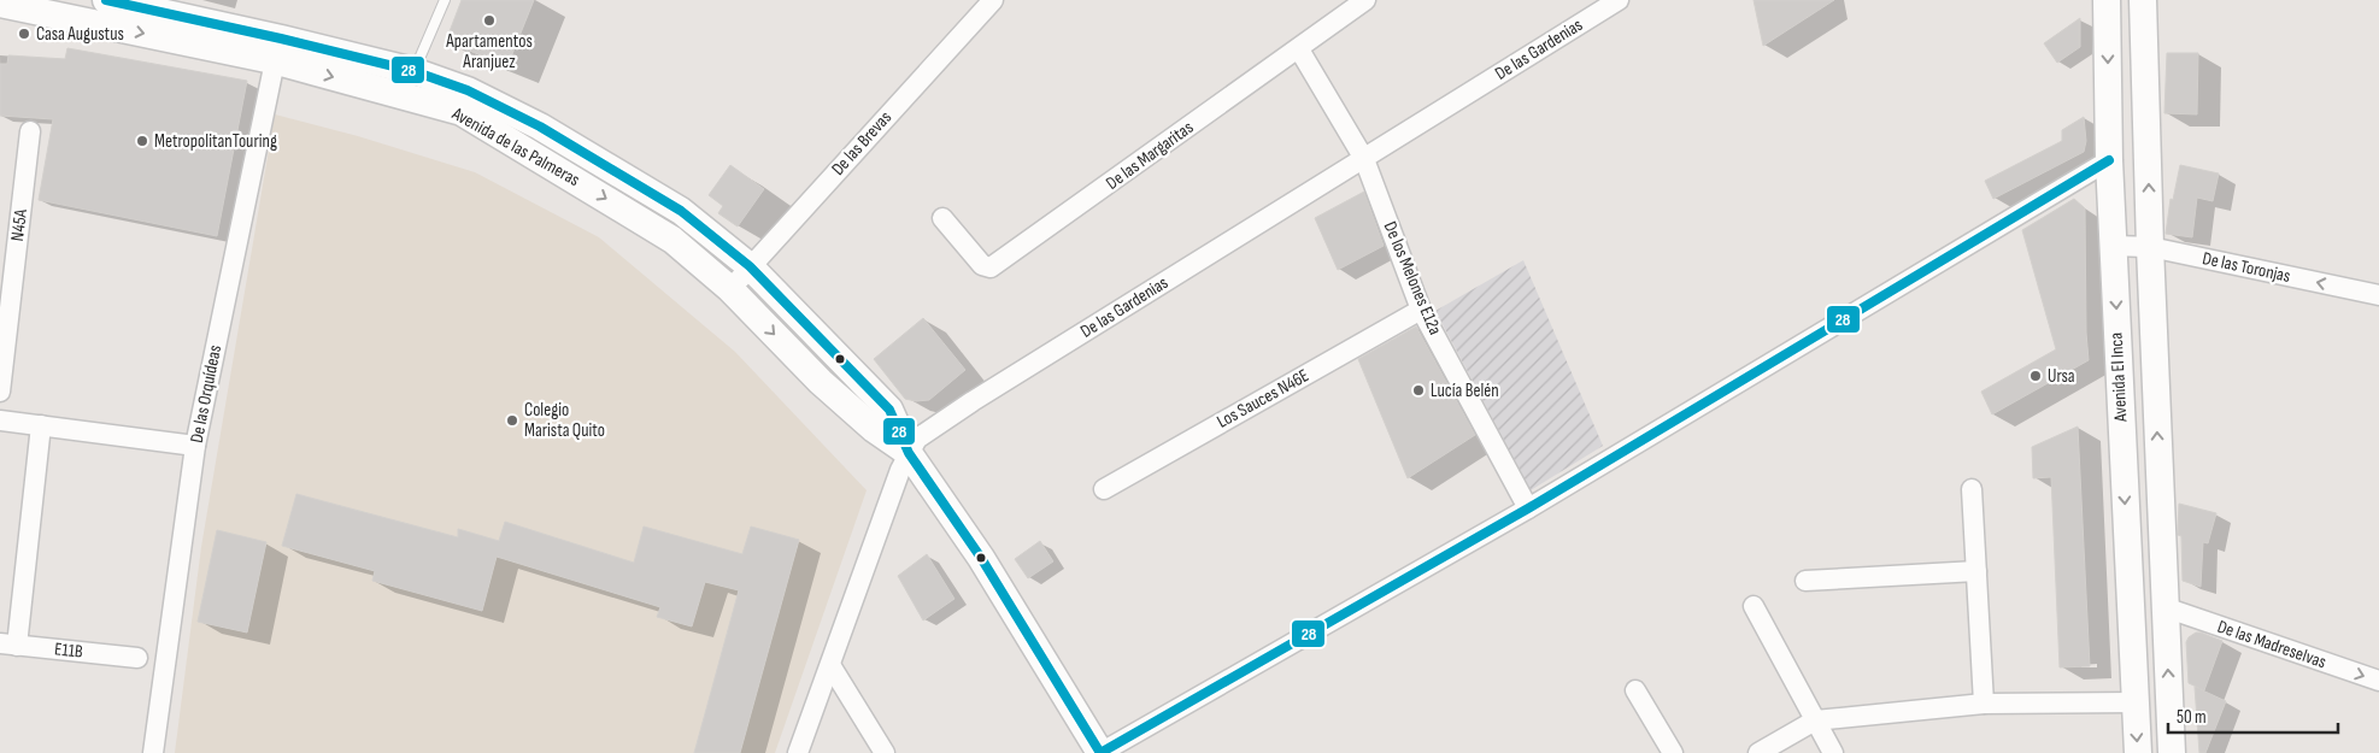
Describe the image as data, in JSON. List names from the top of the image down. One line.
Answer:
{"streets":{"street":["De las Gardenias","De las Brevas","Avenida de las Palmeras","De las Margaritas","N45A","De las Toronjas","De los Melones E12a","Avenida El Inca","De las Orquídeas","Los Sauces N46E","De las Madreselvas","E11B"]},"crossings":[["De las Gardenias","Avenida de las Palmeras"],["De las Gardenias","De los Melones E12a"],["De las Brevas","Avenida de las Palmeras"],["Avenida de las Palmeras","De las Orquídeas"],["De las Margaritas","De los Melones E12a"],["De las Toronjas","Avenida El Inca"],["De los Melones E12a","Los Sauces N46E"],["Avenida El Inca","De las Madreselvas"]],"one_way":["De las Toronjas","De las Madreselvas"],"places":["Apartamentos Aranjuez","Casa Augustus","MetropolitanTouring","Ursa","Lucía Belén","Colegio Marista Quito"],"lines":["transit line 28"],"scale_bar":"50 m"}
